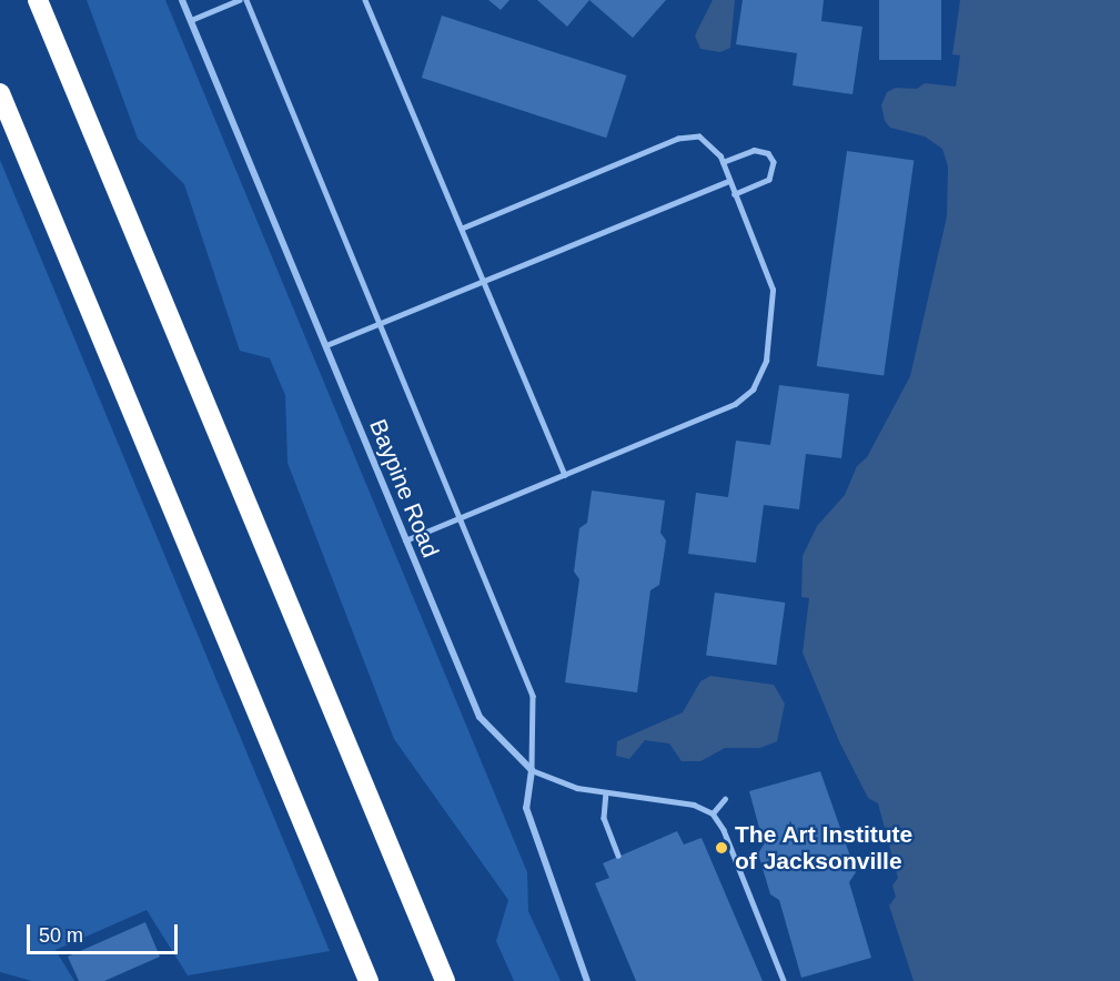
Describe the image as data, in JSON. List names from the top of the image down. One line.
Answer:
{"streets":{"street":["Baypine Road"]},"places":["The Art Institute of Jacksonville"],"scale_bar":"50 m"}
